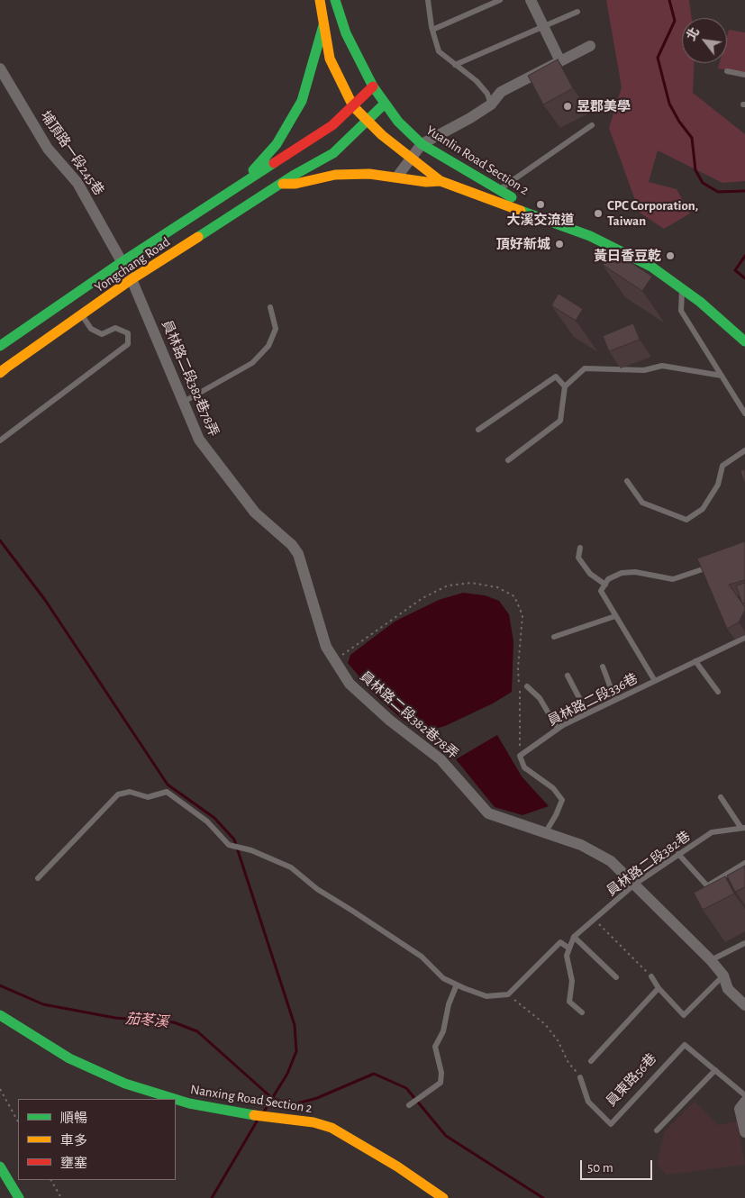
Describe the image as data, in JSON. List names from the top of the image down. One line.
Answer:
{"streets":{"main road":["Yuanlin Road Section 2","Yongchang Road","Nanxing Road Section 2"],"street":["埔頂路一段245巷","員林路二段382巷78弄"],"lane":["員林路二段336巷","員林路二段382巷","員東路56巷"]},"crossings":[["埔頂路一段245巷","Yongchang Road"],["埔頂路一段245巷","員林路二段382巷78弄"],["Yuanlin Road Section 2","Yongchang Road"],["Yongchang Road","員林路二段382巷78弄"],["員林路二段382巷78弄","員林路二段382巷"]],"water":["茄苳溪"],"places":["昱郡美學","大溪交流道","CPC Corporation, Taiwan","頂好新城","黃日香豆乾"],"legend":["順暢","車多","壅塞"],"scale_bar":"50 m","north":"top left"}
